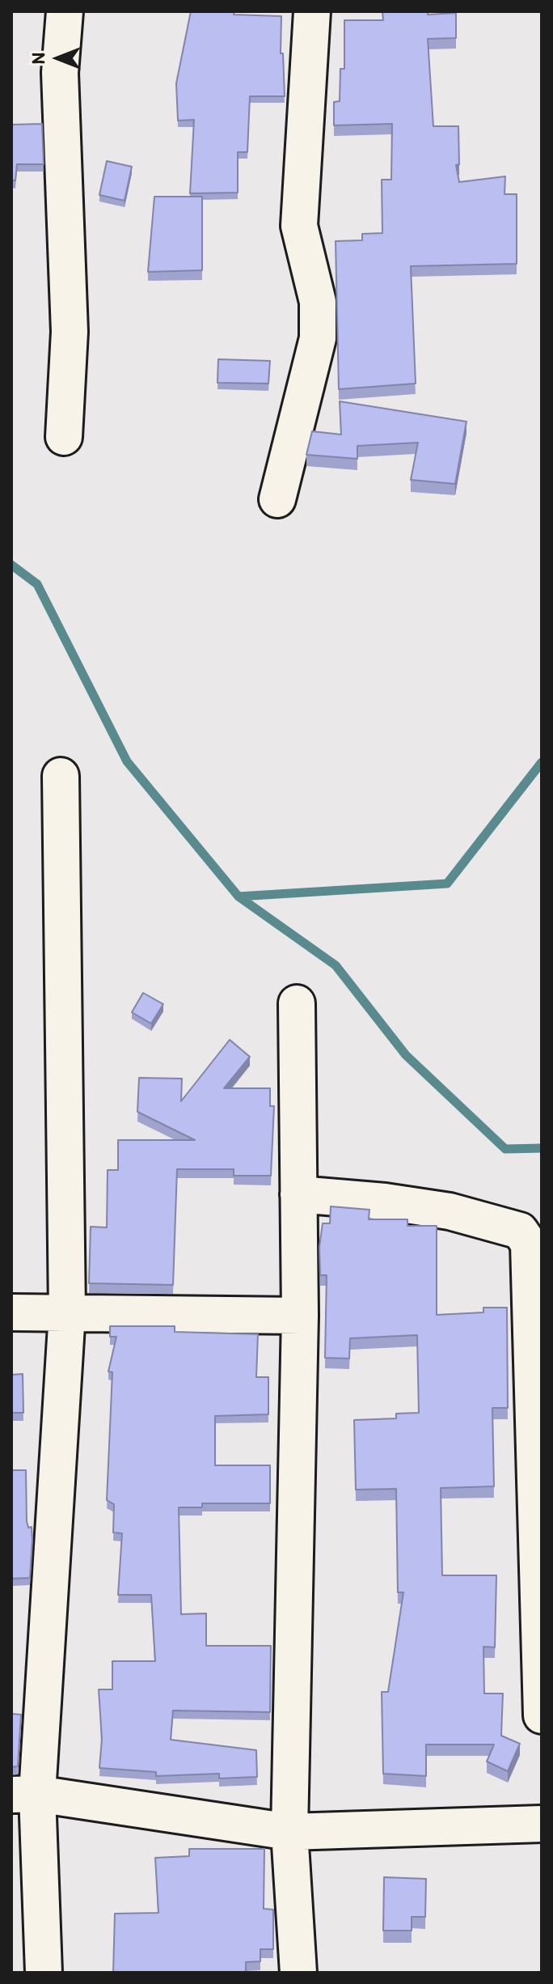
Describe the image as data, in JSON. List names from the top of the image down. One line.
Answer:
{"north":"left"}
